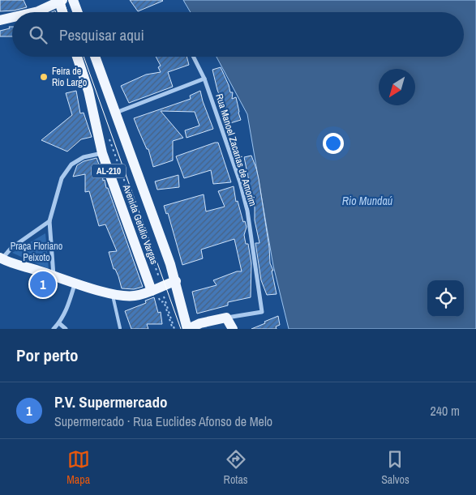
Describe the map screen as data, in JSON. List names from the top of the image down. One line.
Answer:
{"streets":{"main road":["AL-210","Avenida Getúlio Vargas"],"street":["Rua Manoel Zacarias de Amorim"]},"crossings":[["Rua Manoel Zacarias de Amorim","AL-210"],["AL-210","Avenida Getúlio Vargas"]],"water":["Rio Mundaú"],"parks":["Praça Floriano Peixoto"],"places":["Feira de Rio Largo"],"north":"bottom left","page":{"search":"Pesquisar aqui","pins":"1","heading":"Por perto","list":[{"mark":"1","name":"P.V. Supermercado","note":"Supermercado · Rua Euclides Afonso de Melo","value":"240 m"}],"nav":["Mapa","Rotas","Salvos"]}}
